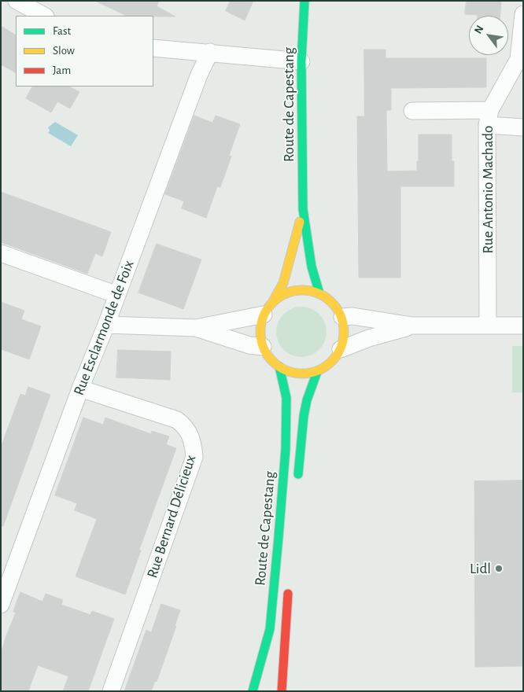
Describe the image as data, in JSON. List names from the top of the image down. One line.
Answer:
{"streets":{"main road":["Route de Capestang"],"street":["Rue Antonio Machado","Rue Esclarmonde de Foix","Rue Bernard Délicieux"]},"crossings":[["Rue Esclarmonde de Foix","Rue Bernard Délicieux"]],"places":["Lidl"],"legend":["Fast","Slow","Jam"],"north":"top left"}
